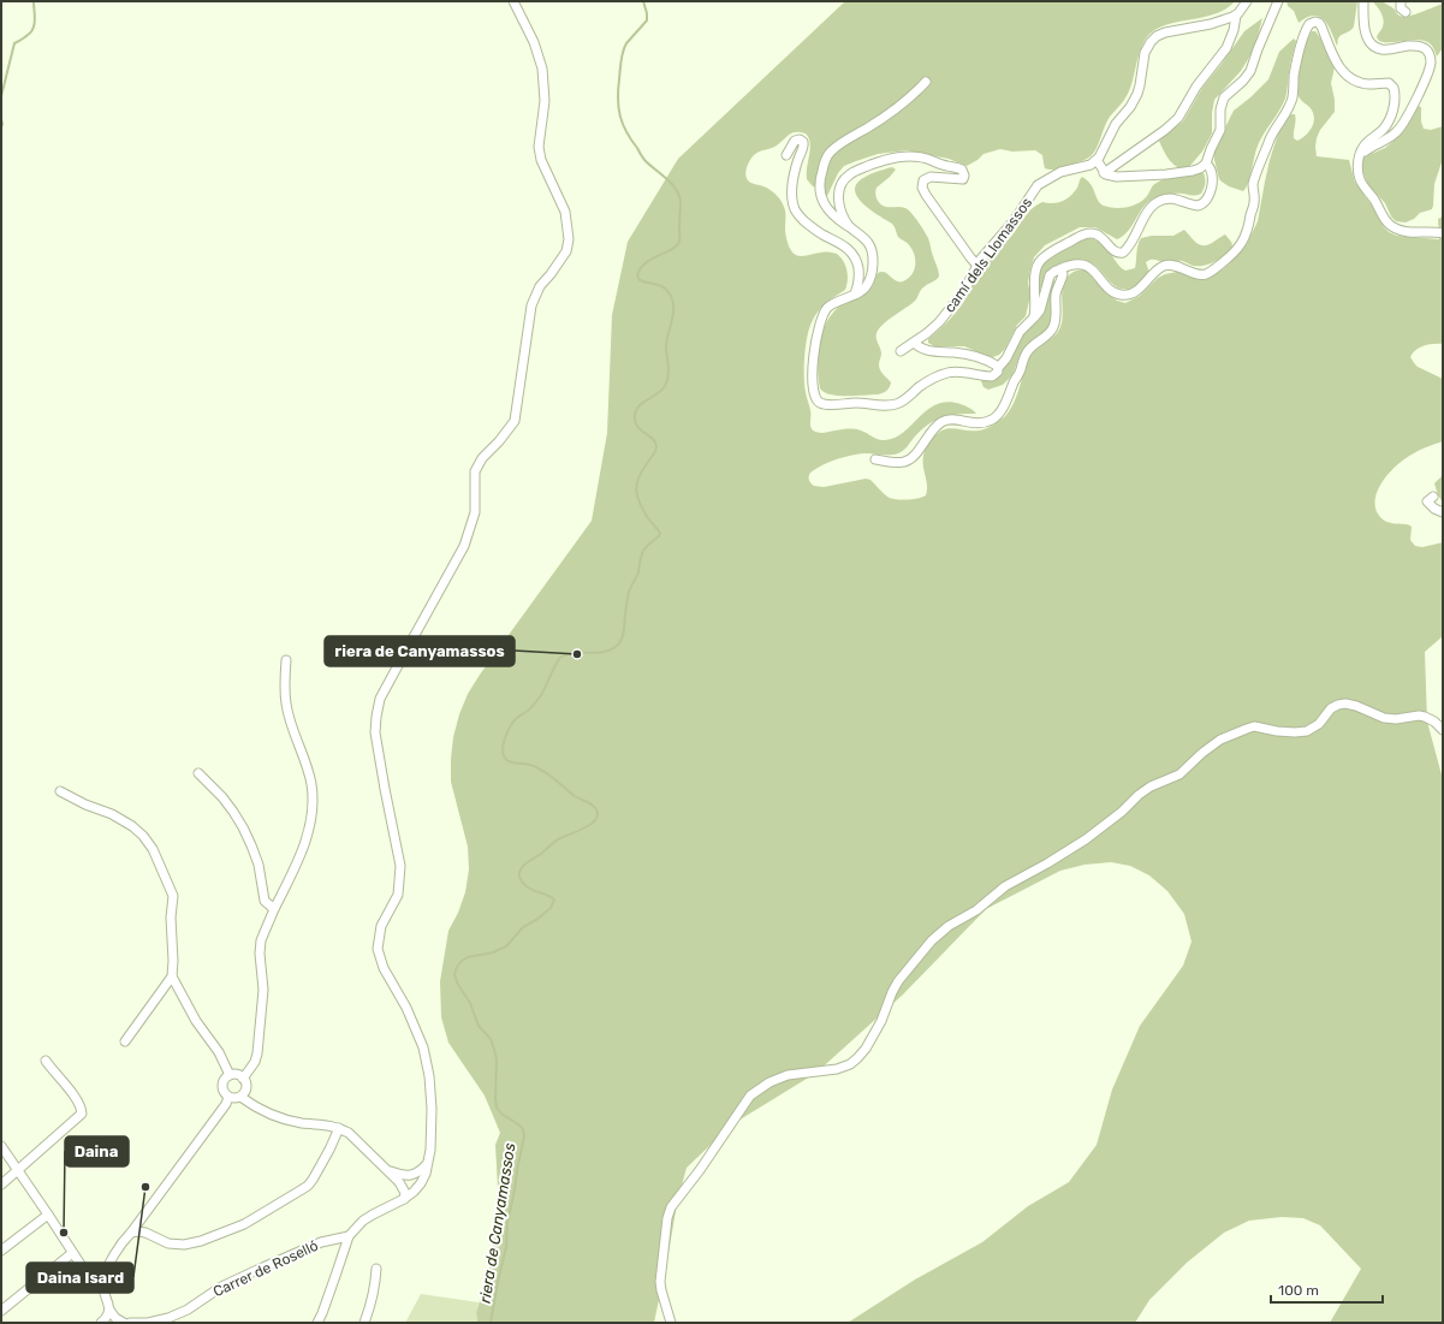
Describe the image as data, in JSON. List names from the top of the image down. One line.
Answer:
{"streets":{"street":["camí dels Llomassos","Carrer de Roselló"]},"water":["riera de Canyamassos"],"places":["riera de Canyamassos","Daina Isard","Daina"],"scale_bar":"100 m"}
